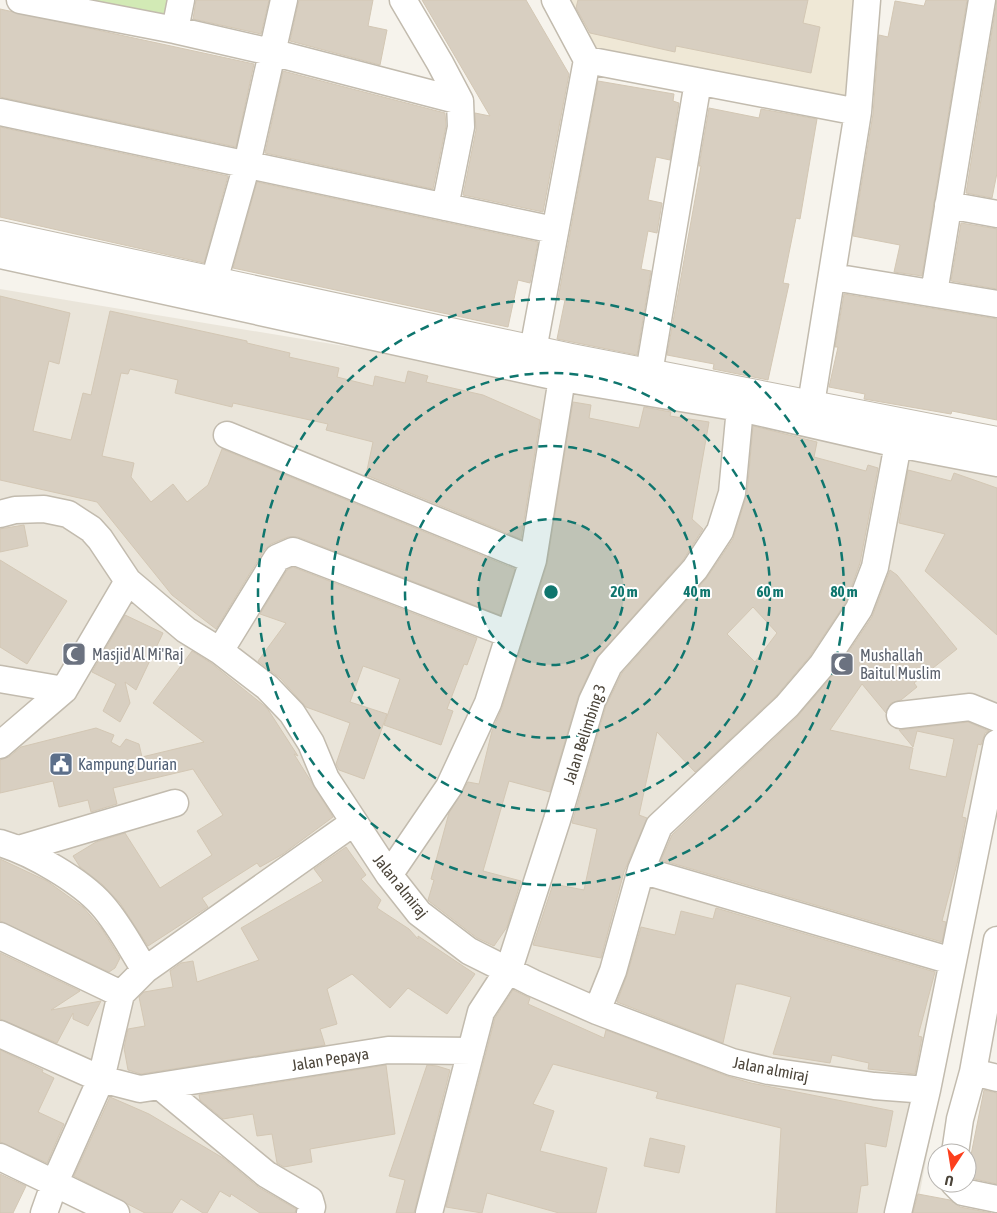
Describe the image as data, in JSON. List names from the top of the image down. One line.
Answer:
{"streets":{"street":["Jalan Belimbing 3","Jalan almiraj","Jalan Pepaya"]},"crossings":[["Jalan Belimbing 3","Jalan almiraj"]],"places":{"mosque":["Masjid Al Mi'Raj","Mushallah Baitul Muslim"],"public building":["Kampung Durian"]},"north":"bottom","rings":["20 m","40 m","60 m","80 m"]}
